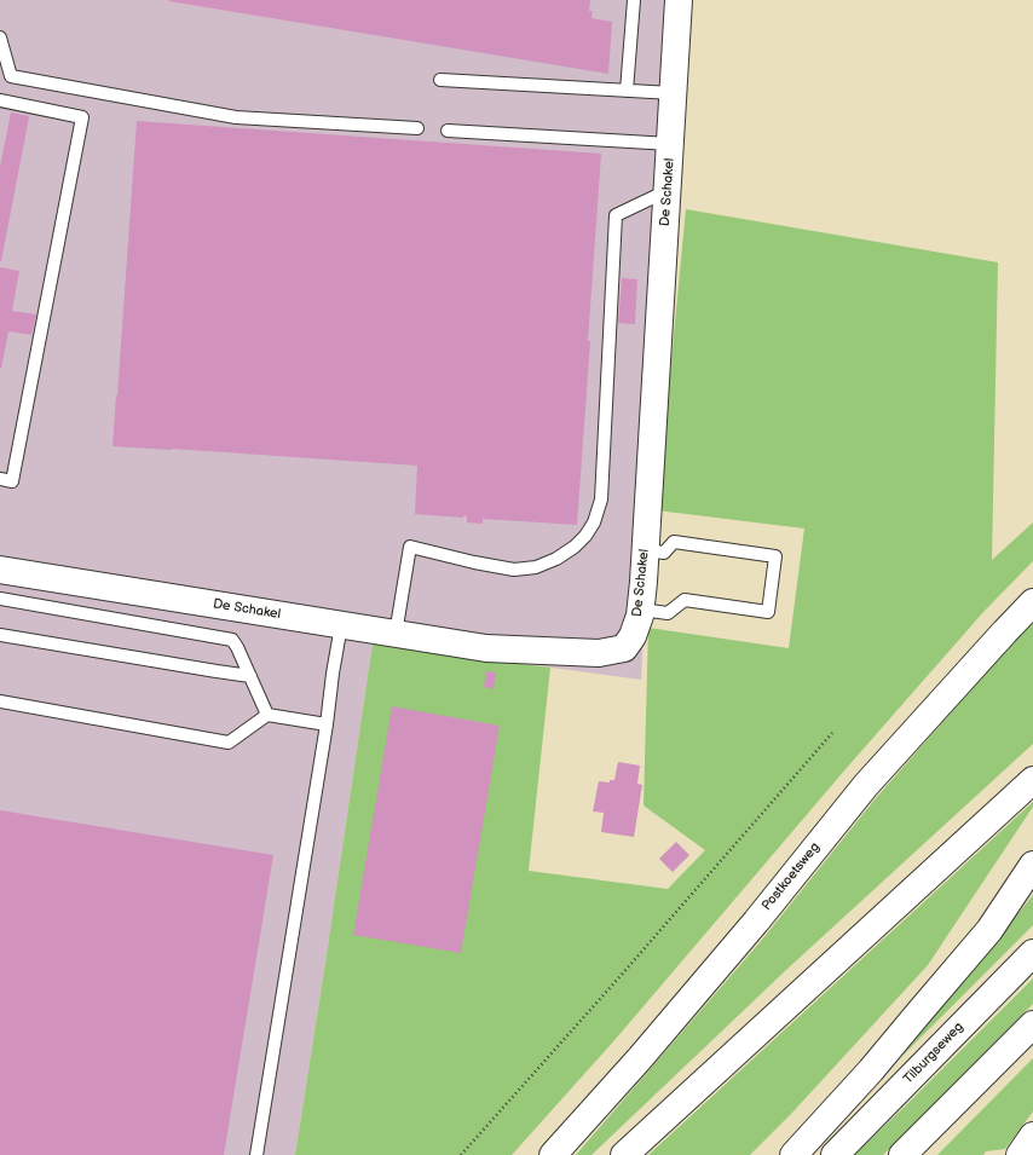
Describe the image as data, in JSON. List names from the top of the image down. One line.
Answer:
{"streets":{"main road":["De Schakel","Postkoetsweg","Tilburgseweg"]}}
